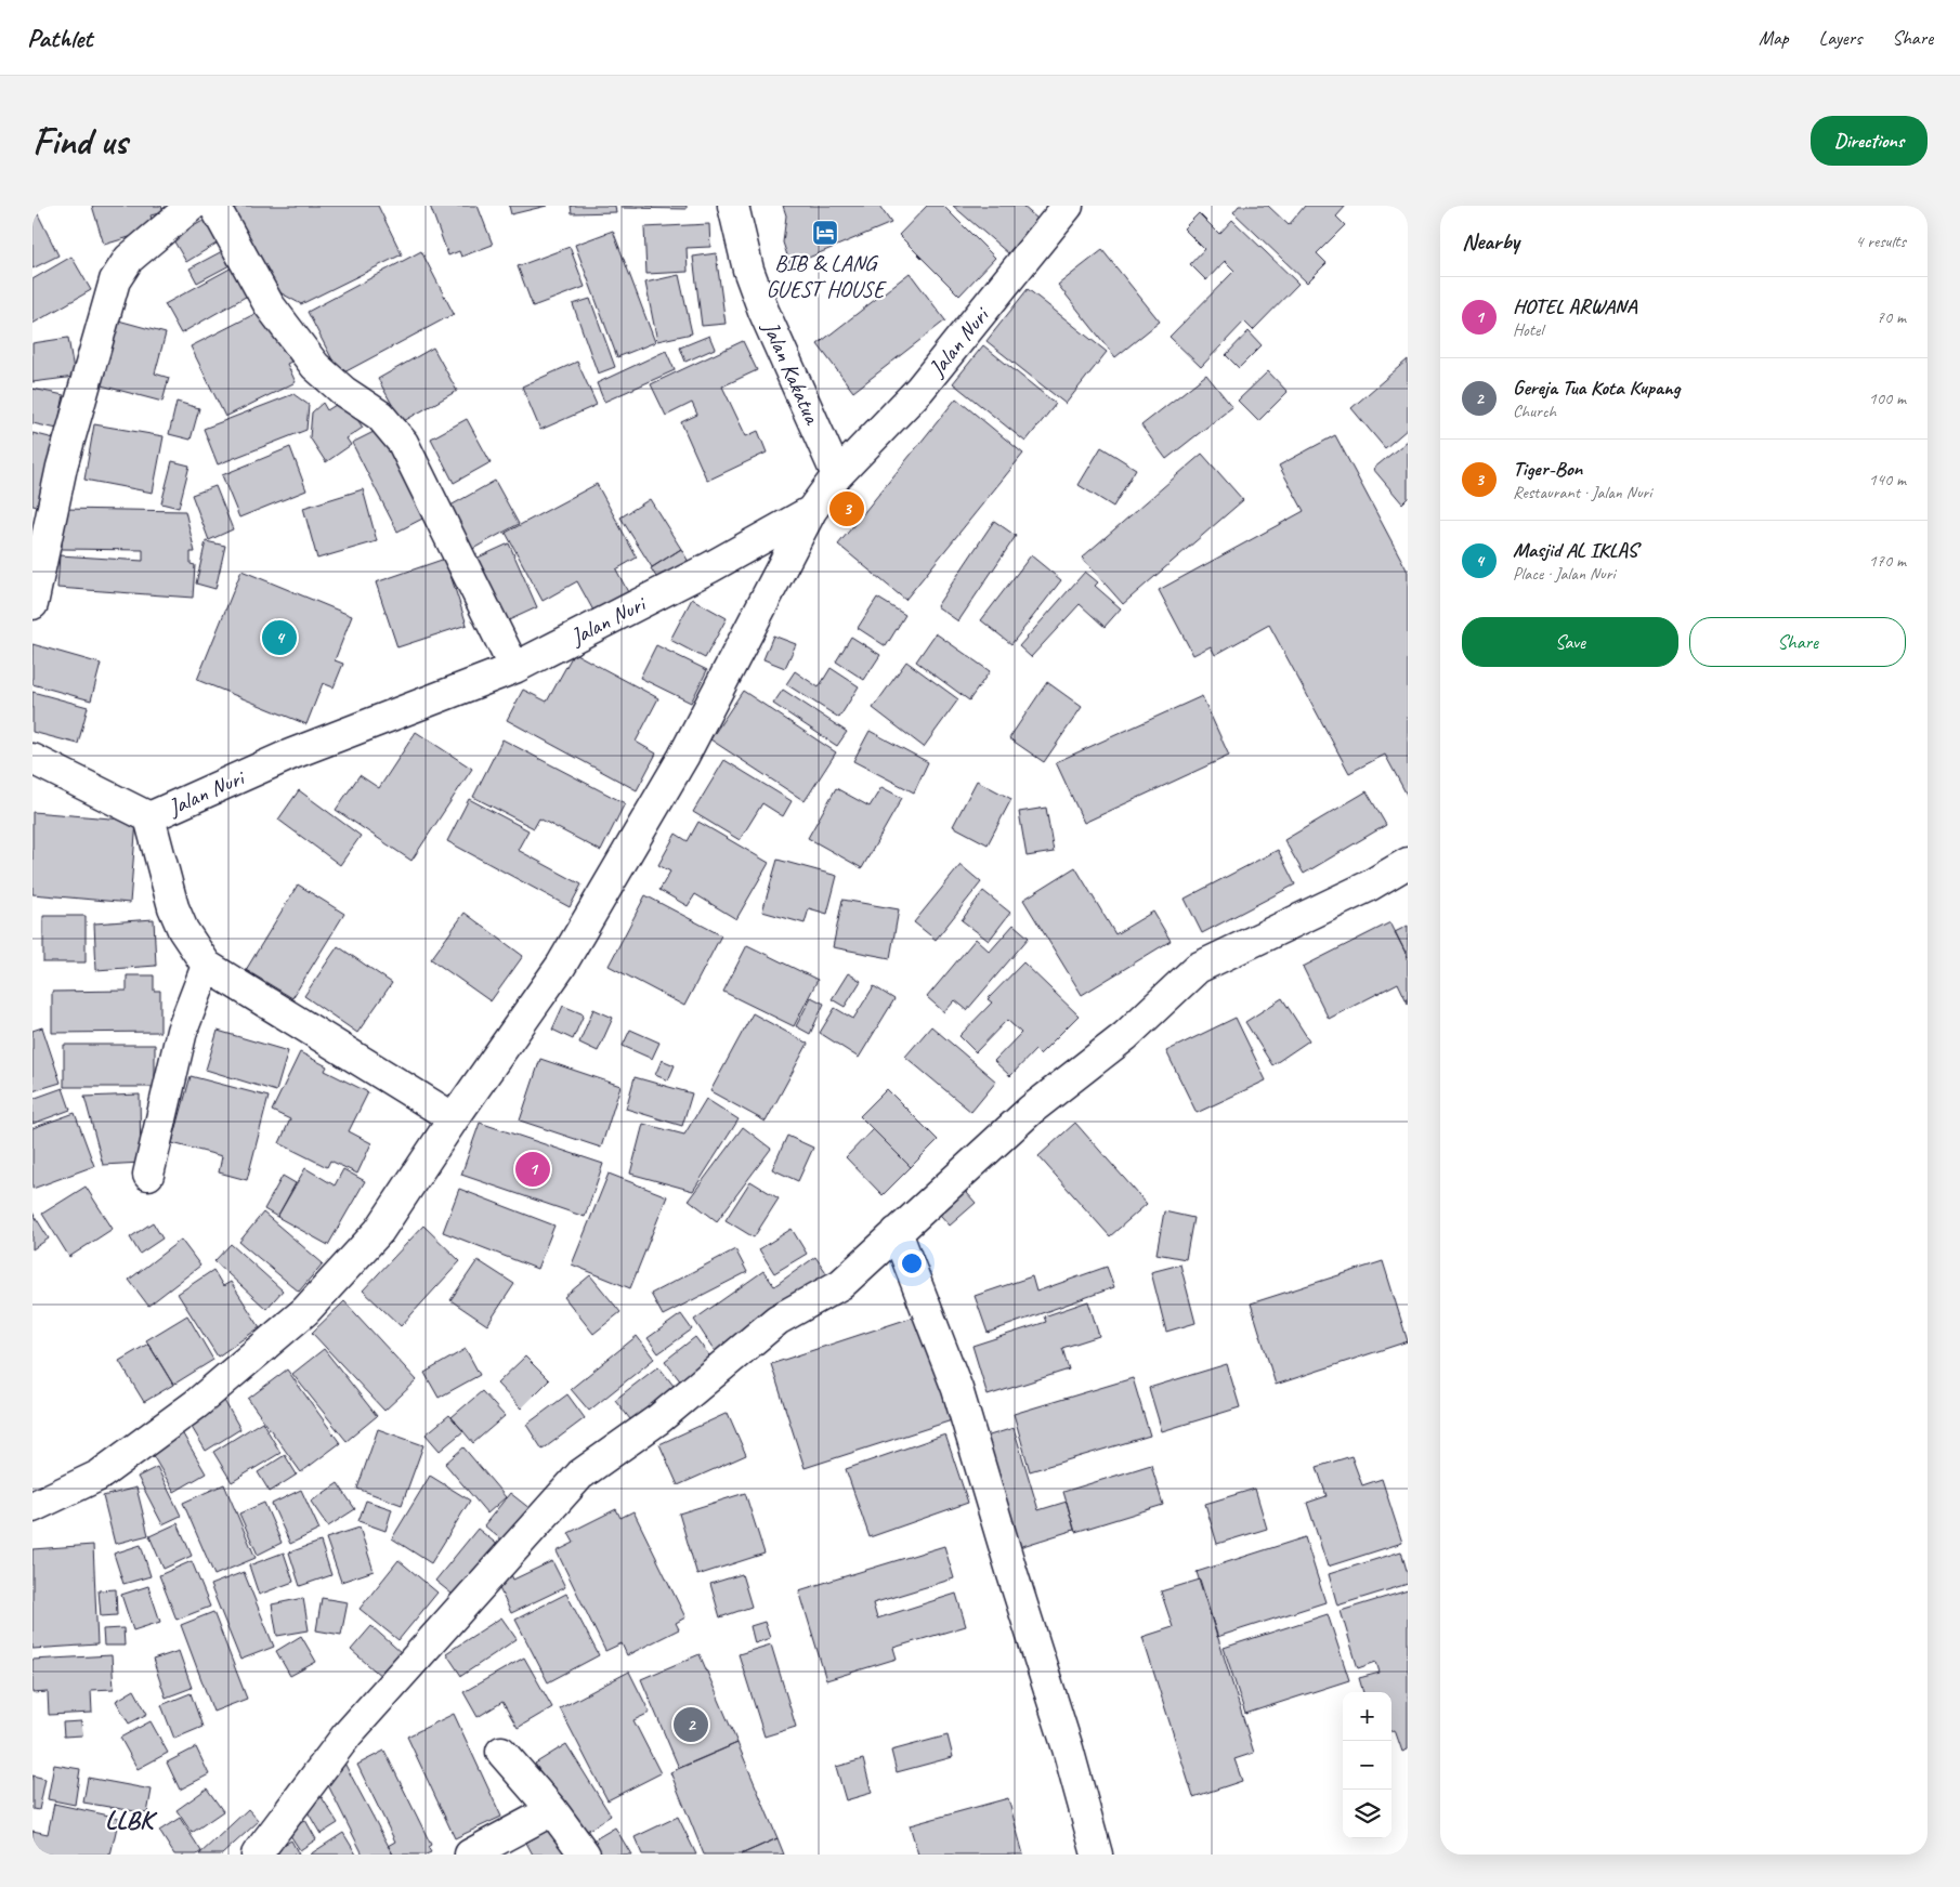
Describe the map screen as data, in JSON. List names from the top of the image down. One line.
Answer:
{"streets":{"street":["Jalan Nuri","Jalan Kakatua"]},"crossings":[["Jalan Nuri","Jalan Kakatua"]],"districts":["LLBK"],"places":{"hotel":["BIB & LANG GUEST HOUSE"]},"page":{"header":"Pathlet","nav":["Map","Layers","Share"],"buttons":["Directions",["Save","Share"]],"title":"Find us","heading":["Nearby","4 results"],"list":[{"mark":"1","name":"HOTEL ARWANA","note":"Hotel","value":"70 m"},{"mark":"2","name":"Gereja Tua Kota Kupang","note":"Church","value":"100 m"},{"mark":"3","name":"Tiger-Bon","note":"Restaurant · Jalan Nuri","value":"140 m"},{"mark":"4","name":"Masjid AL IKLAS","note":"Place · Jalan Nuri","value":"170 m"}],"pins":["3","4","1","2"],"map_buttons":["+","−"]}}
